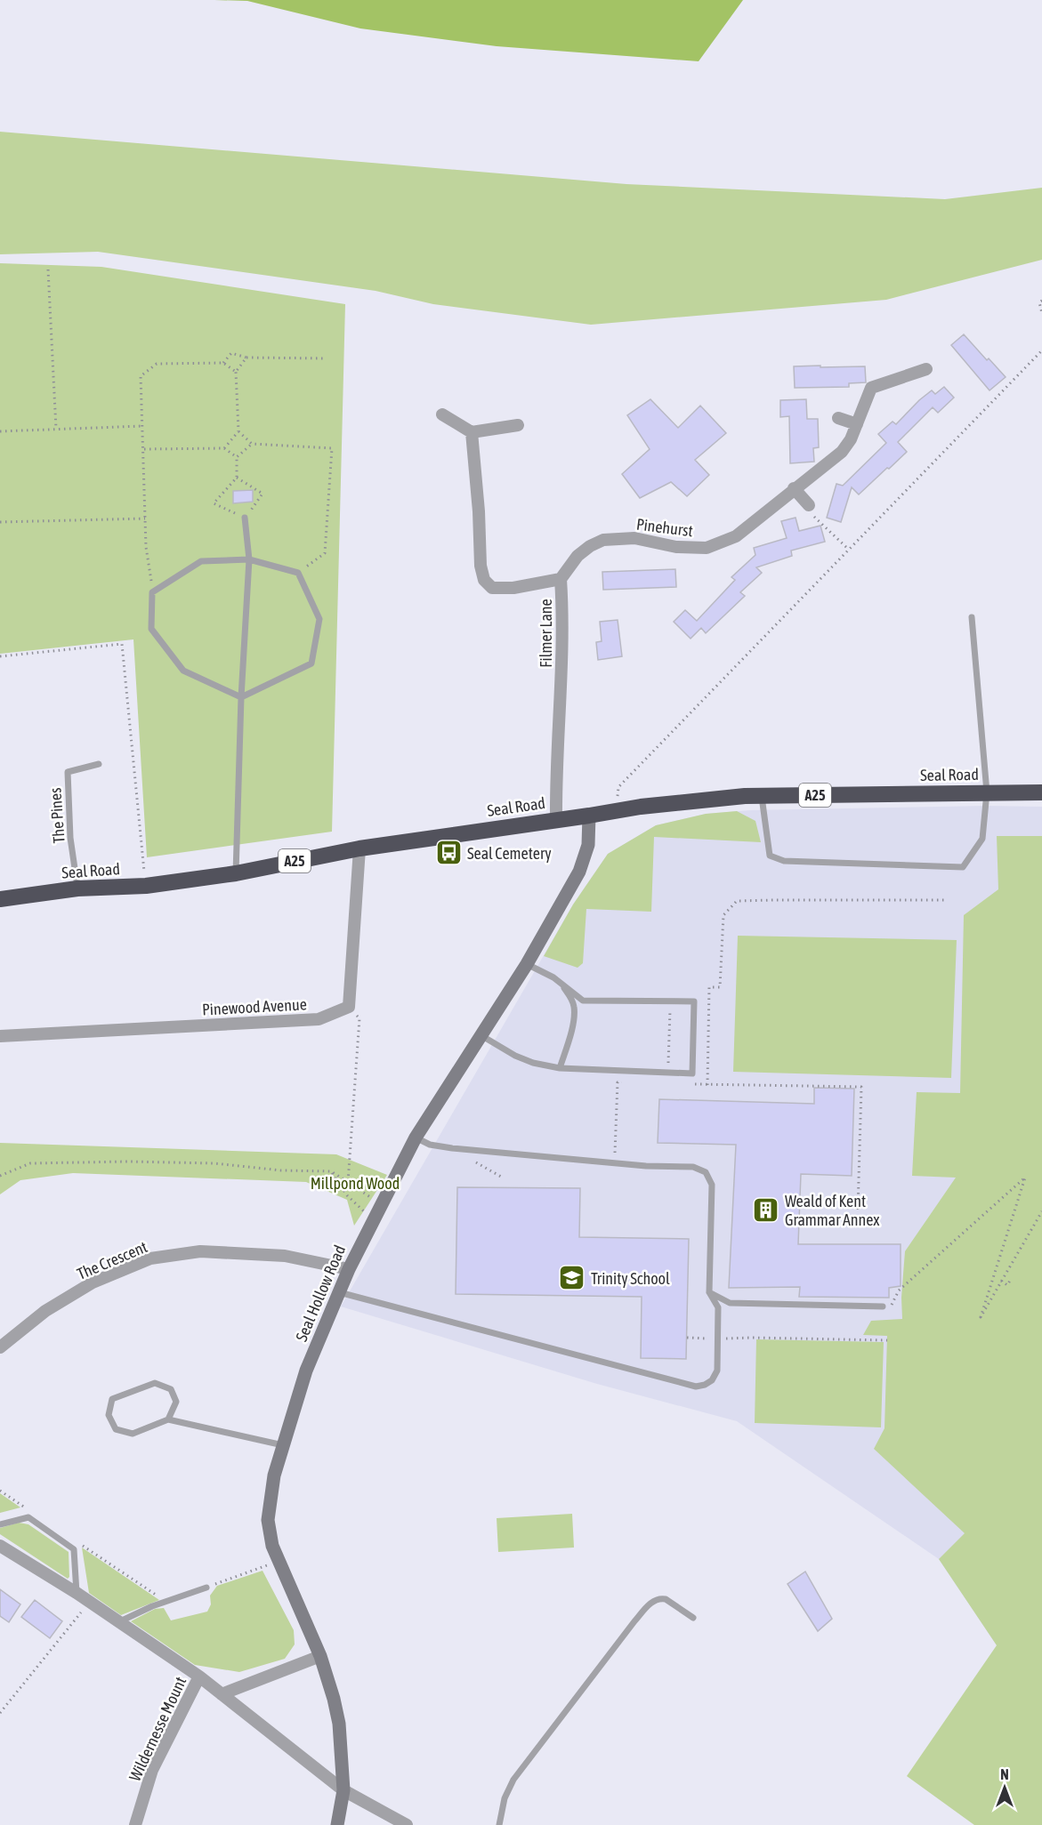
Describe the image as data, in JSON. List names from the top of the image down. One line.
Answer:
{"streets":{"highway":["Seal Road","A25"],"main road":["Seal Hollow Road"],"street":["Pinehurst","Filmer Lane","Pinewood Avenue","The Crescent","Wildernesse Mount"],"lane":["The Pines"]},"crossings":[["Pinehurst","Filmer Lane"],["Filmer Lane","Seal Road"],["Seal Road","The Pines"],["Seal Road","Seal Hollow Road"],["The Crescent","Seal Hollow Road"]],"parks":["Millpond Wood"],"places":{"bus stop":["Seal Cemetery"],"building":["Weald of Kent Grammar Annex"],"school or university":["Trinity School"]},"north":"top"}
